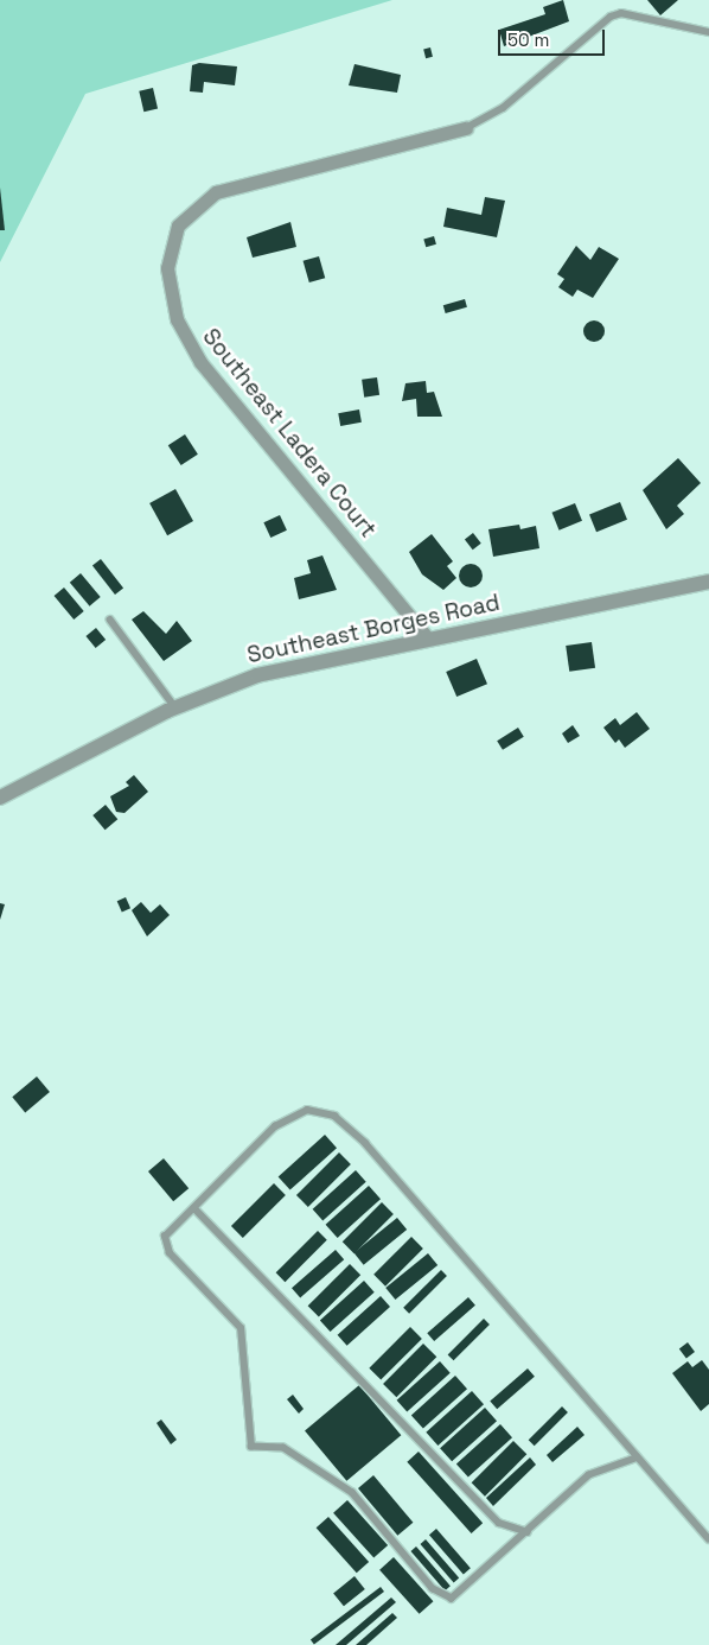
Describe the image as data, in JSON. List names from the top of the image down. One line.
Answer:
{"streets":{"street":["Southeast Ladera Court","Southeast Borges Road"]},"crossings":[["Southeast Ladera Court","Southeast Borges Road"]],"scale_bar":"50 m"}
